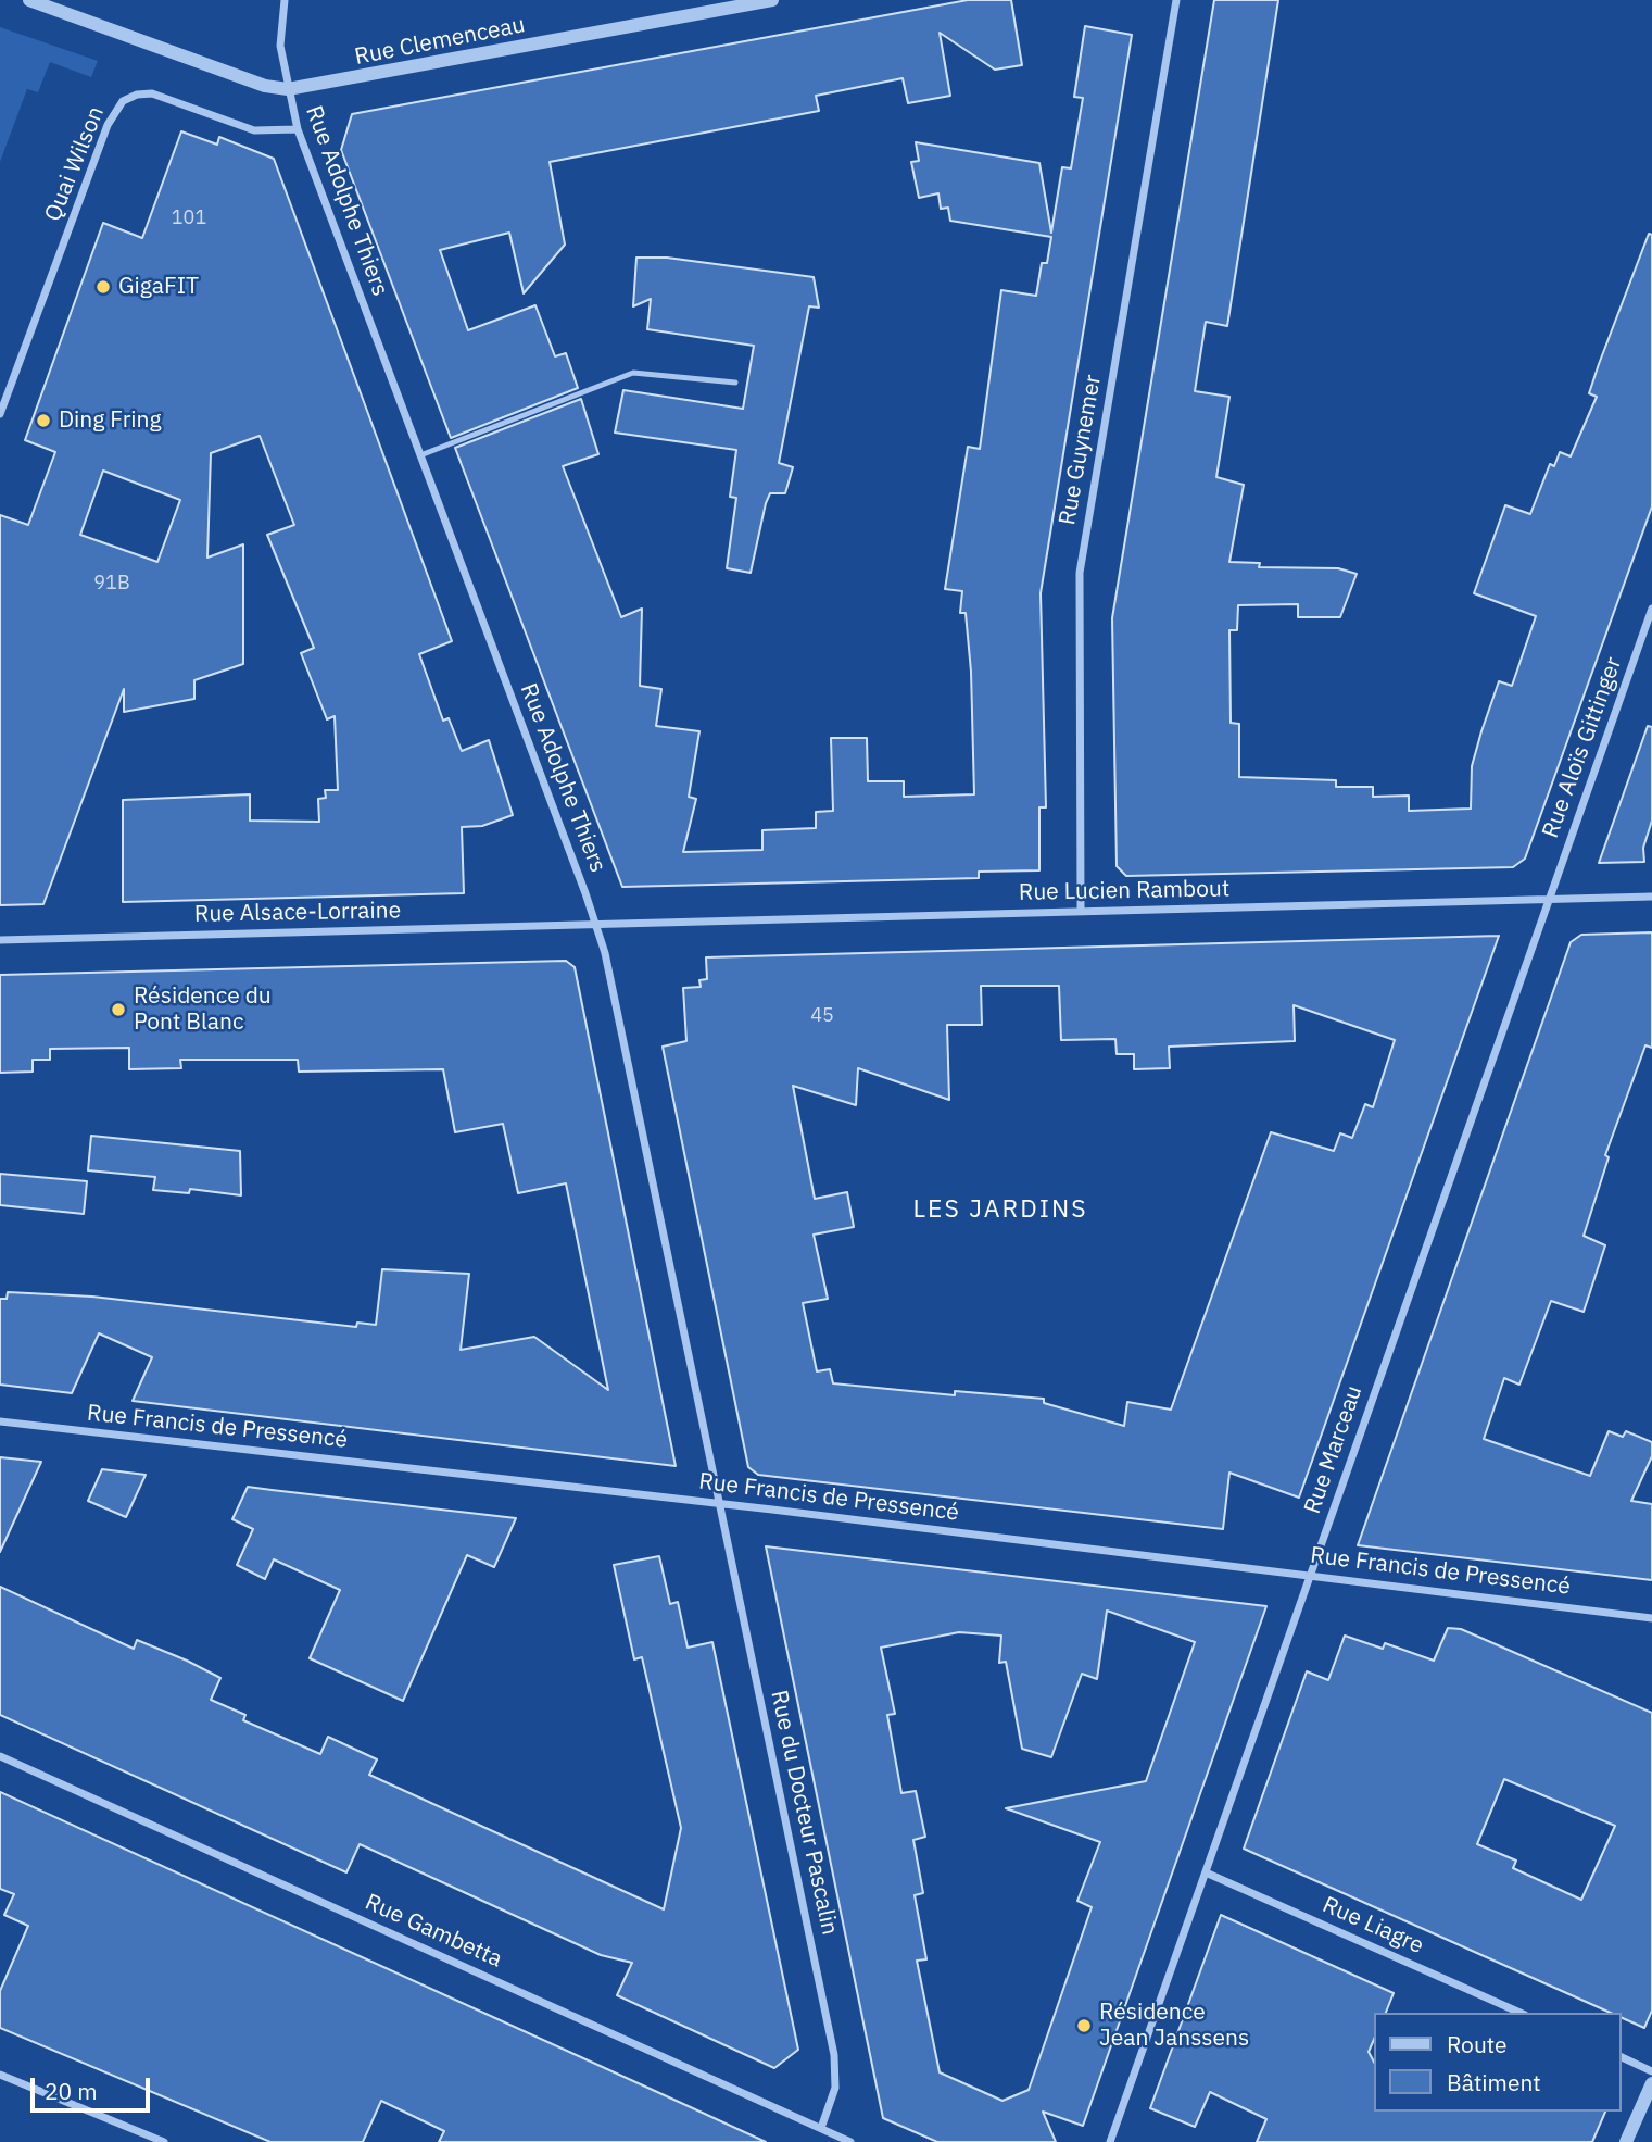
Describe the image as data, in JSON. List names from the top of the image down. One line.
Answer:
{"streets":{"street":["Rue Clemenceau","Quai Wilson","Rue Adolphe Thiers","Rue Guynemer","Rue Aloïs Gittinger","Rue Lucien Rambout","Rue Alsace-Lorraine","Rue Francis de Pressencé","Rue Marceau","Rue du Docteur Pascalin","Rue Liagre","Rue Gambetta"]},"crossings":[["Rue Clemenceau","Rue Adolphe Thiers"],["Quai Wilson","Rue Adolphe Thiers"],["Rue Adolphe Thiers","Rue Lucien Rambout"],["Rue Adolphe Thiers","Rue Alsace-Lorraine"],["Rue Adolphe Thiers","Rue Francis de Pressencé"],["Rue Adolphe Thiers","Rue du Docteur Pascalin"],["Rue Guynemer","Rue Lucien Rambout"],["Rue Aloïs Gittinger","Rue Lucien Rambout"],["Rue Aloïs Gittinger","Rue Marceau"],["Rue Lucien Rambout","Rue Alsace-Lorraine"],["Rue Lucien Rambout","Rue Marceau"],["Rue Francis de Pressencé","Rue Marceau"],["Rue Francis de Pressencé","Rue du Docteur Pascalin"],["Rue Marceau","Rue Liagre"],["Rue du Docteur Pascalin","Rue Gambetta"]],"districts":["LES JARDINS"],"places":["GigaFIT","Ding Fring","Résidence du Pont Blanc","Résidence Jean Janssens"],"house_numbers":["101","91B","45"],"legend":["Route","Bâtiment"],"scale_bar":"20 m"}
